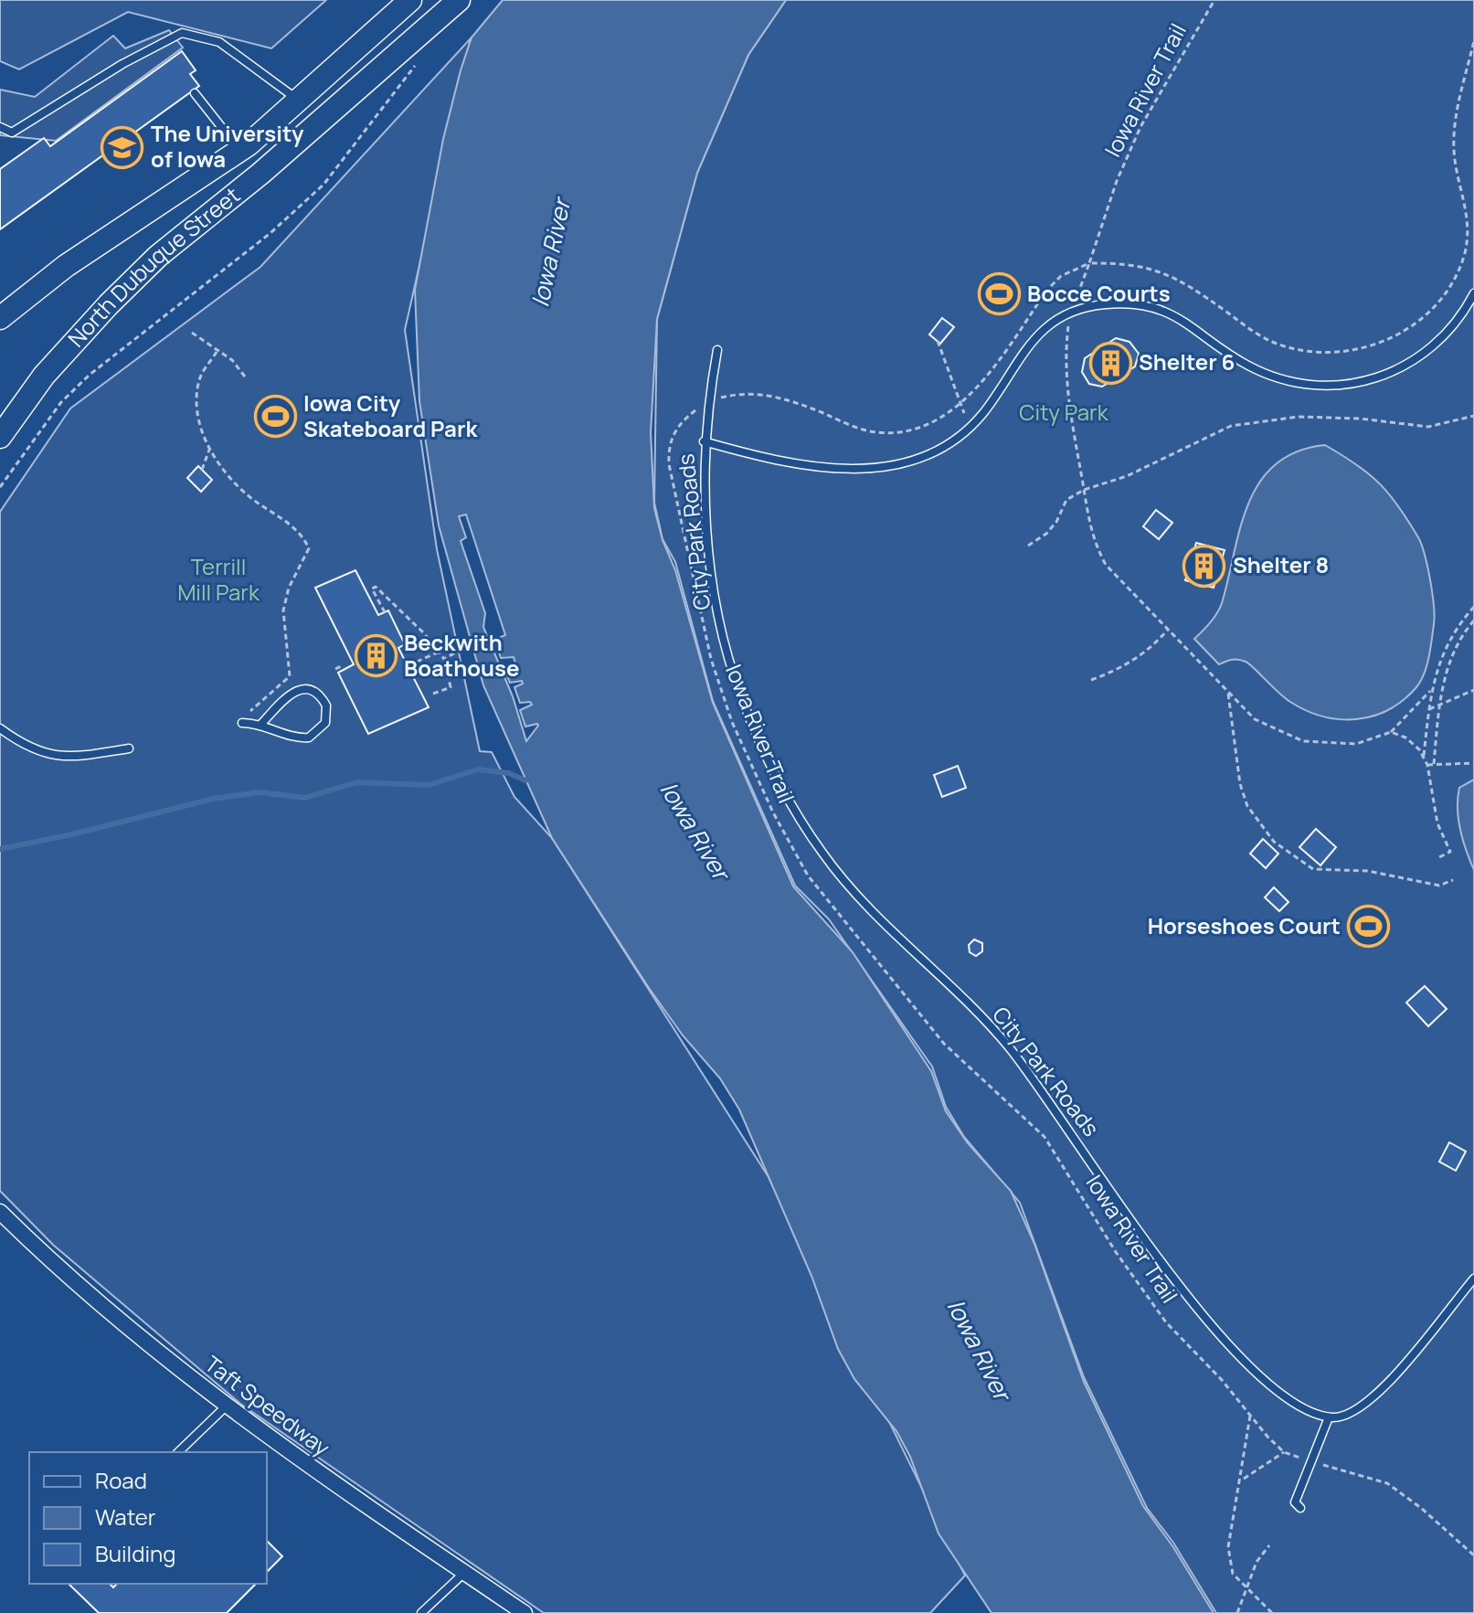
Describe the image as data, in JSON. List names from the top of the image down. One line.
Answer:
{"streets":{"main road":["North Dubuque Street"],"street":["Taft Speedway"],"lane":["City Park Roads"],"path":["Iowa River Trail"]},"crossings":[["Iowa River Trail","City Park Roads"]],"water":["Iowa River"],"parks":["City Park","Terrill Mill Park"],"places":{"school or university":["The University of Iowa"],"sports":["Bocce Courts","Iowa City Skateboard Park","Horseshoes Court"],"building":["Shelter 6","Shelter 8","Beckwith Boathouse"]},"legend":["Road","Water","Building"]}
